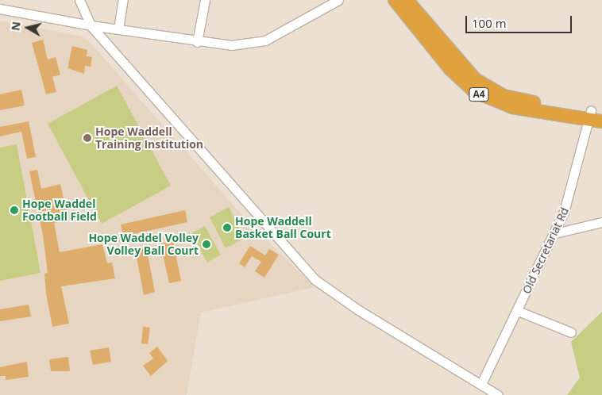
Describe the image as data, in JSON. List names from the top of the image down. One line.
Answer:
{"streets":{"highway":["A4"],"street":["Old Secretariat Rd"]},"crossings":[["A4","Old Secretariat Rd"]],"places":["Hope Waddell Training Institution","Hope Waddel Football Field","Hope Waddell Basket Ball Court","Hope Waddel Volley Volley Ball Court"],"scale_bar":"100 m","north":"left"}
